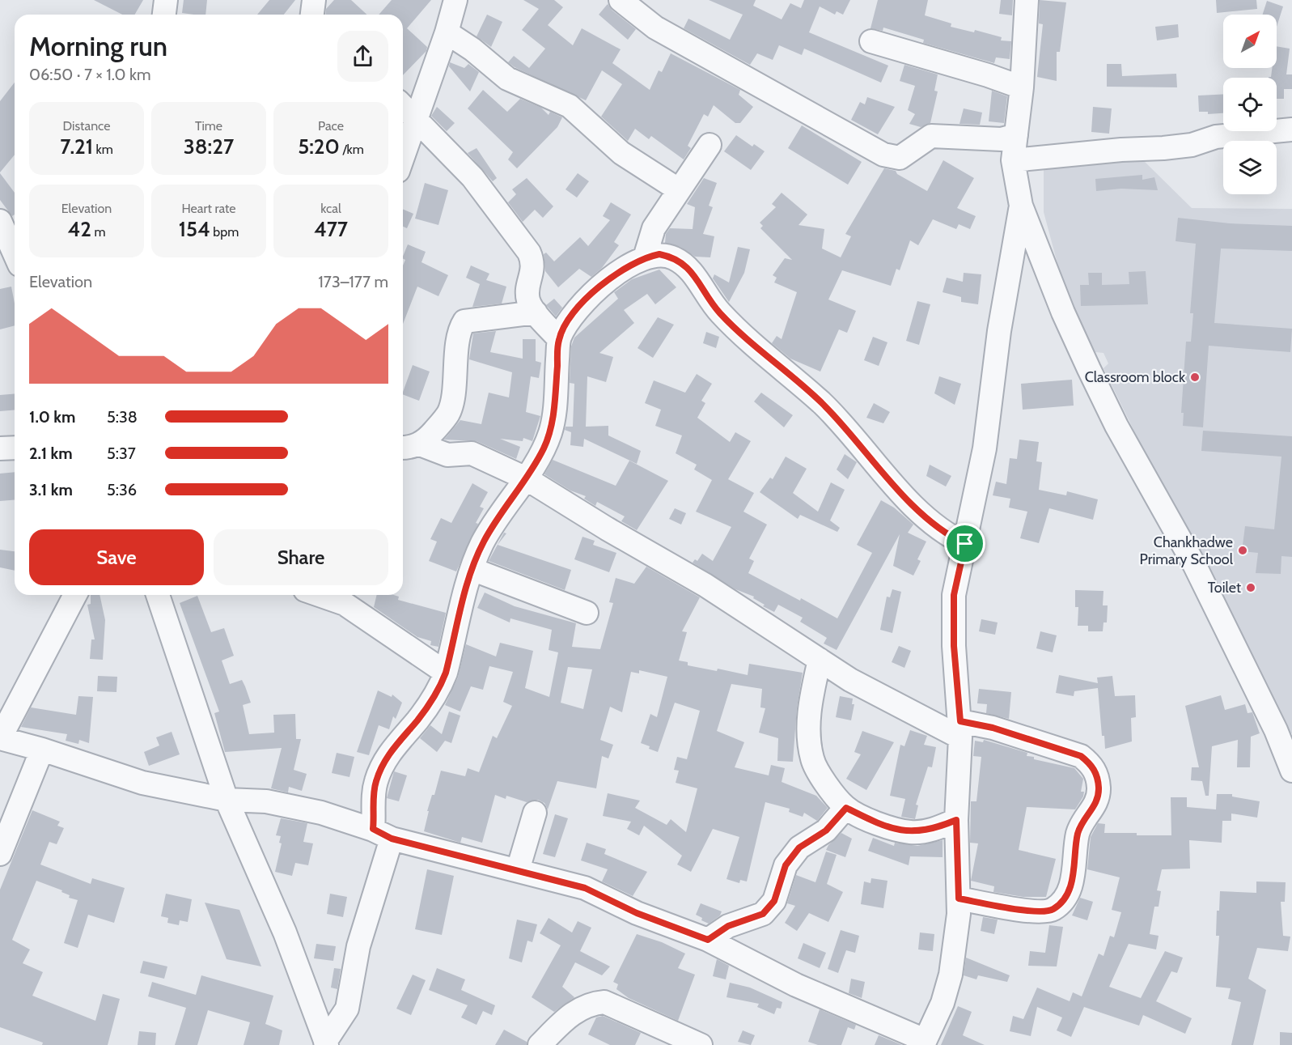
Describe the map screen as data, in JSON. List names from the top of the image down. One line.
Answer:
{"places":["Classroom block","Chankhadwe Primary School","Toilet"],"north":"top right","page":{"heading":["Morning run","06:50 · 7 × 1.0 km"],"stats":[["Distance","7.21 km"],["Time","38:27"],["Pace","5:20 /km"],["Elevation","42 m"],["Heart rate","154 bpm"],["kcal","477"]],"chart":["Elevation","173–177 m"],"list":[{"name":"1.0 km","note":"5:38"},{"name":"2.1 km","note":"5:37"},{"name":"3.1 km","note":"5:36"}],"buttons":["Save","Share"]}}
